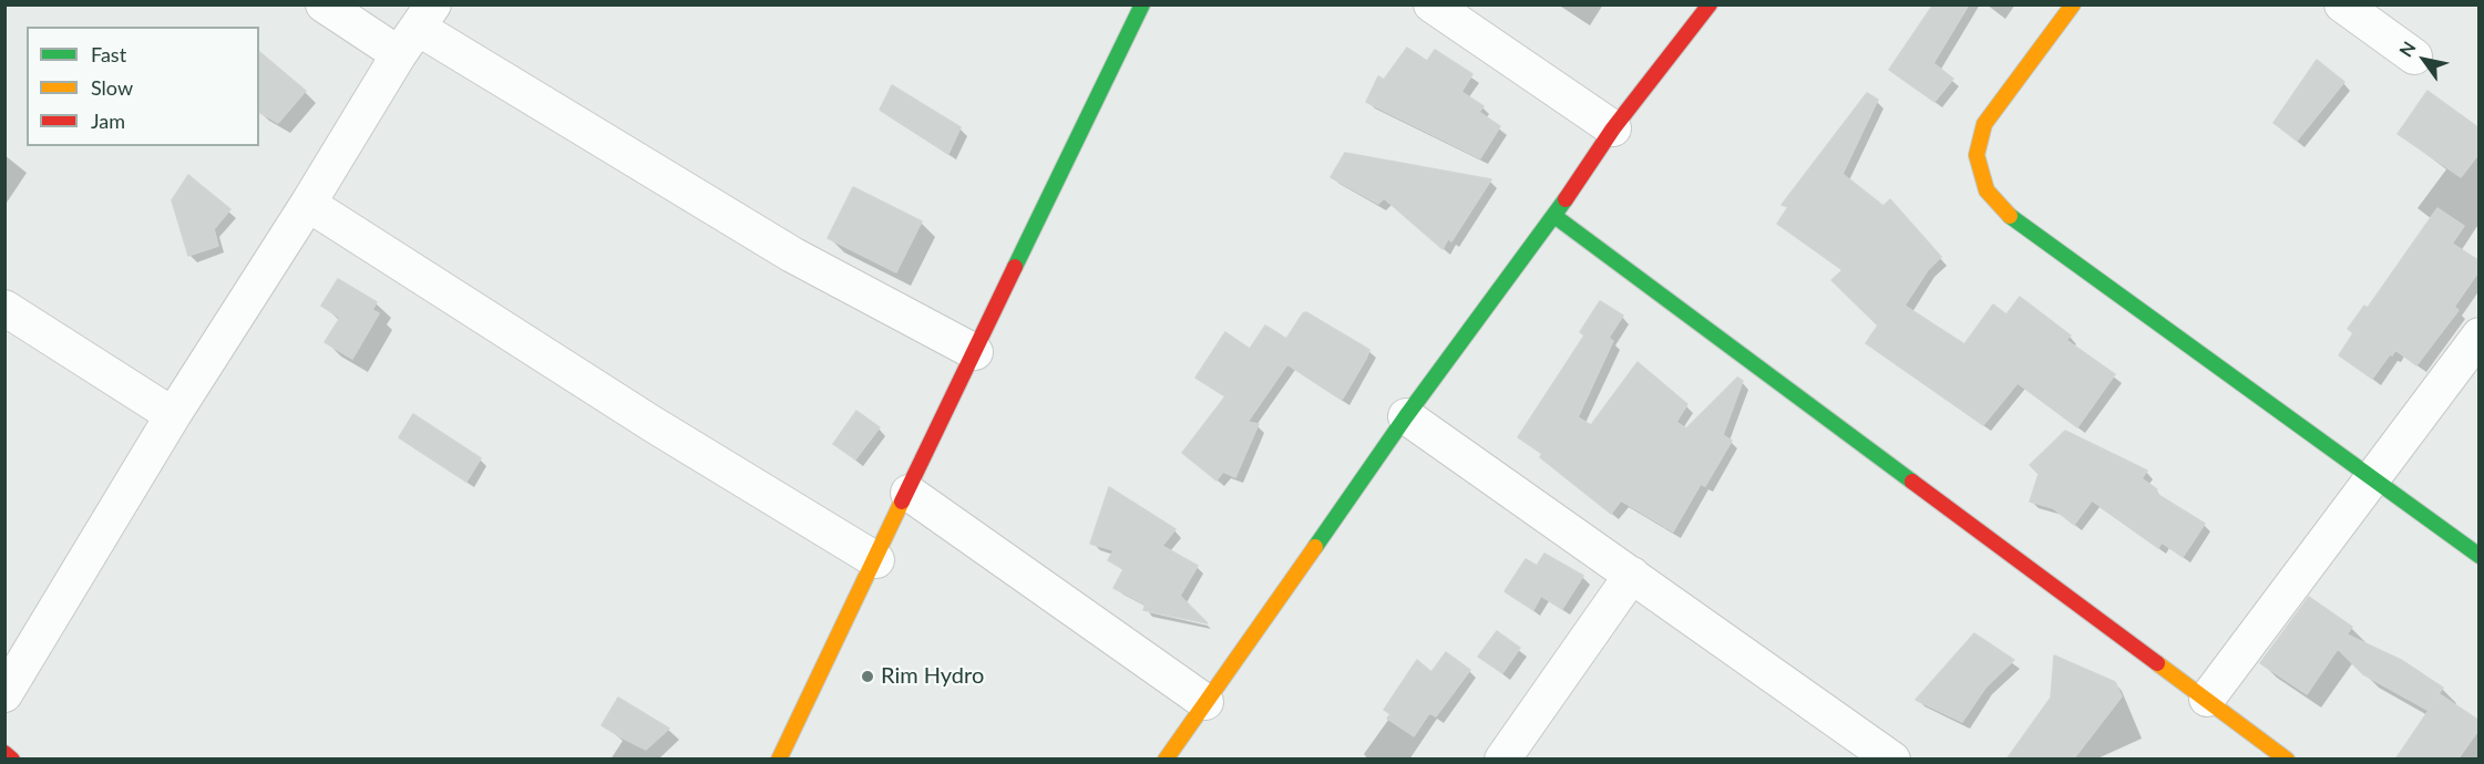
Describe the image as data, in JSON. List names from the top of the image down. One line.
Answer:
{"places":["Rim Hydro"],"legend":["Fast","Slow","Jam"],"north":"top left"}
